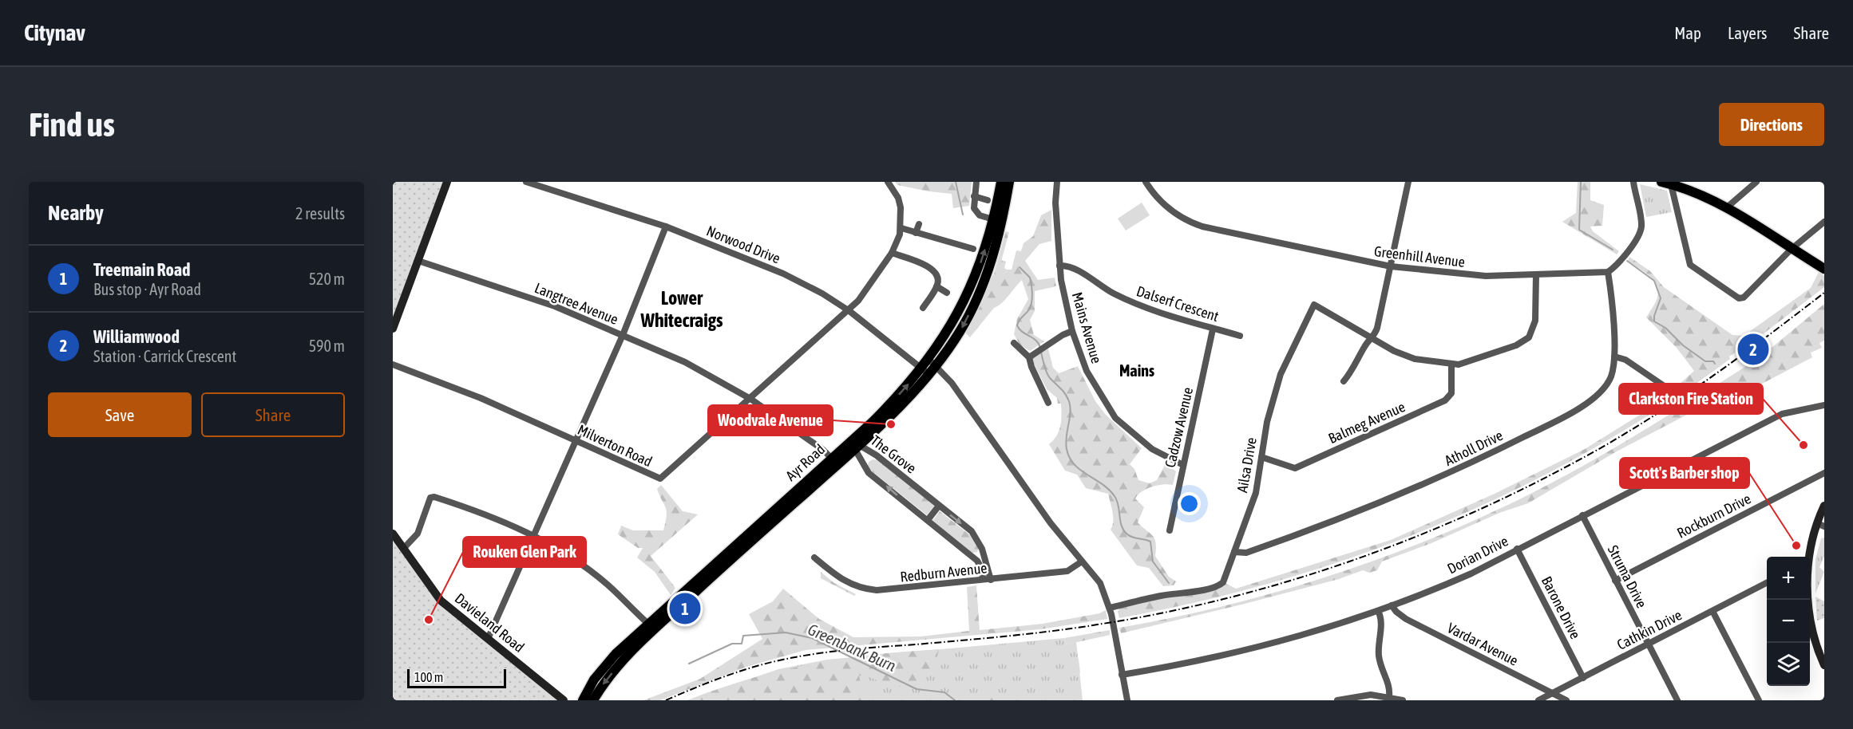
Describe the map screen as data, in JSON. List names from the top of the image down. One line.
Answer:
{"streets":{"main road":["Ayr Road"],"street":["Norwood Drive","Greenhill Avenue","Langtree Avenue","Dalserf Crescent","Mains Avenue","Balmeg Avenue","Cadzow Avenue","Milverton Road","Atholl Drive","The Grove","Ailsa Drive","Rockburn Drive","Dorian Drive","Redburn Avenue","Struma Drive","Barone Drive","Davieland Road","Cathkin Drive","Vardar Avenue"]},"crossings":[["Norwood Drive","Milverton Road"],["Norwood Drive","Ayr Road"],["Greenhill Avenue","Atholl Drive"],["Langtree Avenue","Milverton Road"],["Langtree Avenue","Ayr Road"],["Dalserf Crescent","Mains Avenue"],["Dalserf Crescent","Cadzow Avenue"],["Mains Avenue","Cadzow Avenue"],["Balmeg Avenue","Ailsa Drive"],["Atholl Drive","Ailsa Drive"],["The Grove","Ayr Road"],["The Grove","Redburn Avenue"],["Rockburn Drive","Struma Drive"],["Dorian Drive","Struma Drive"],["Dorian Drive","Barone Drive"],["Dorian Drive","Vardar Avenue"],["Struma Drive","Cathkin Drive"],["Barone Drive","Cathkin Drive"],["Cathkin Drive","Vardar Avenue"]],"districts":["Lower Whitecraigs","Mains"],"water":["Greenbank Burn"],"places":["Woodvale Avenue","Clarkston Fire Station","Scott's Barber shop","Rouken Glen Park"],"scale_bar":"100 m","page":{"header":"Citynav","nav":["Map","Layers","Share"],"buttons":["Directions",["Save","Share"]],"title":"Find us","heading":["Nearby","2 results"],"list":[{"mark":"1","name":"Treemain Road","note":"Bus stop · Ayr Road","value":"520 m"},{"mark":"2","name":"Williamwood","note":"Station · Carrick Crescent","value":"590 m"}],"pins":["2","1"],"map_buttons":["+","−"],"scale":"100 m"}}
